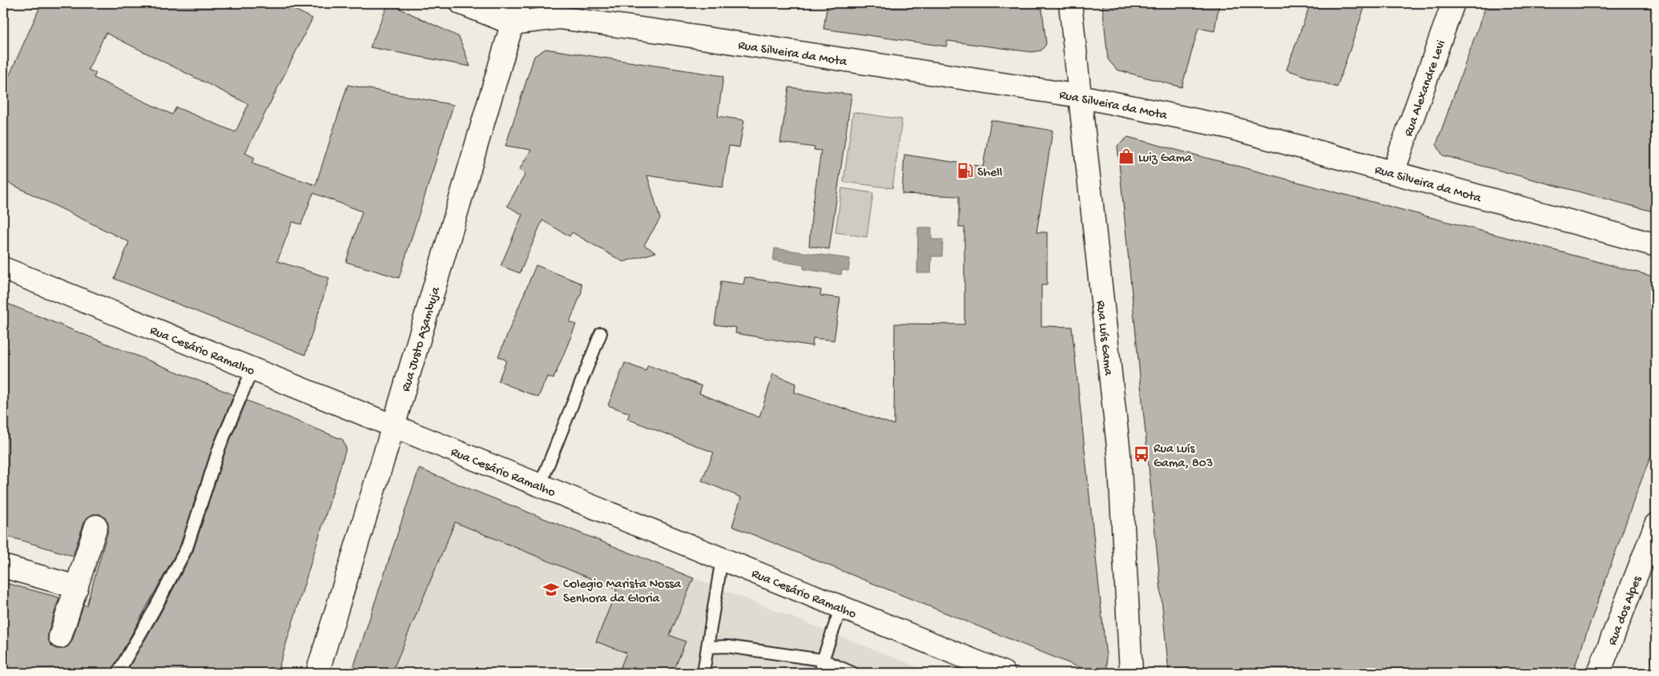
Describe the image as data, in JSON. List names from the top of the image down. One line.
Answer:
{"streets":{"street":["Rua Silveira da Mota","Rua Alexandre Levi","Rua Luís Gama","Rua Justo Azambuja","Rua Cesário Ramalho","Rua dos Alpes"]},"crossings":[["Rua Silveira da Mota","Rua Alexandre Levi"],["Rua Silveira da Mota","Rua Luís Gama"],["Rua Silveira da Mota","Rua Justo Azambuja"],["Rua Justo Azambuja","Rua Cesário Ramalho"]],"places":{"shop":["Luiz Gama"],"fuel station":["Shell"],"bus stop":["Rua Luís Gama, 803"],"school or university":["Colegio Marista Nossa Senhora da Gloria"]}}
